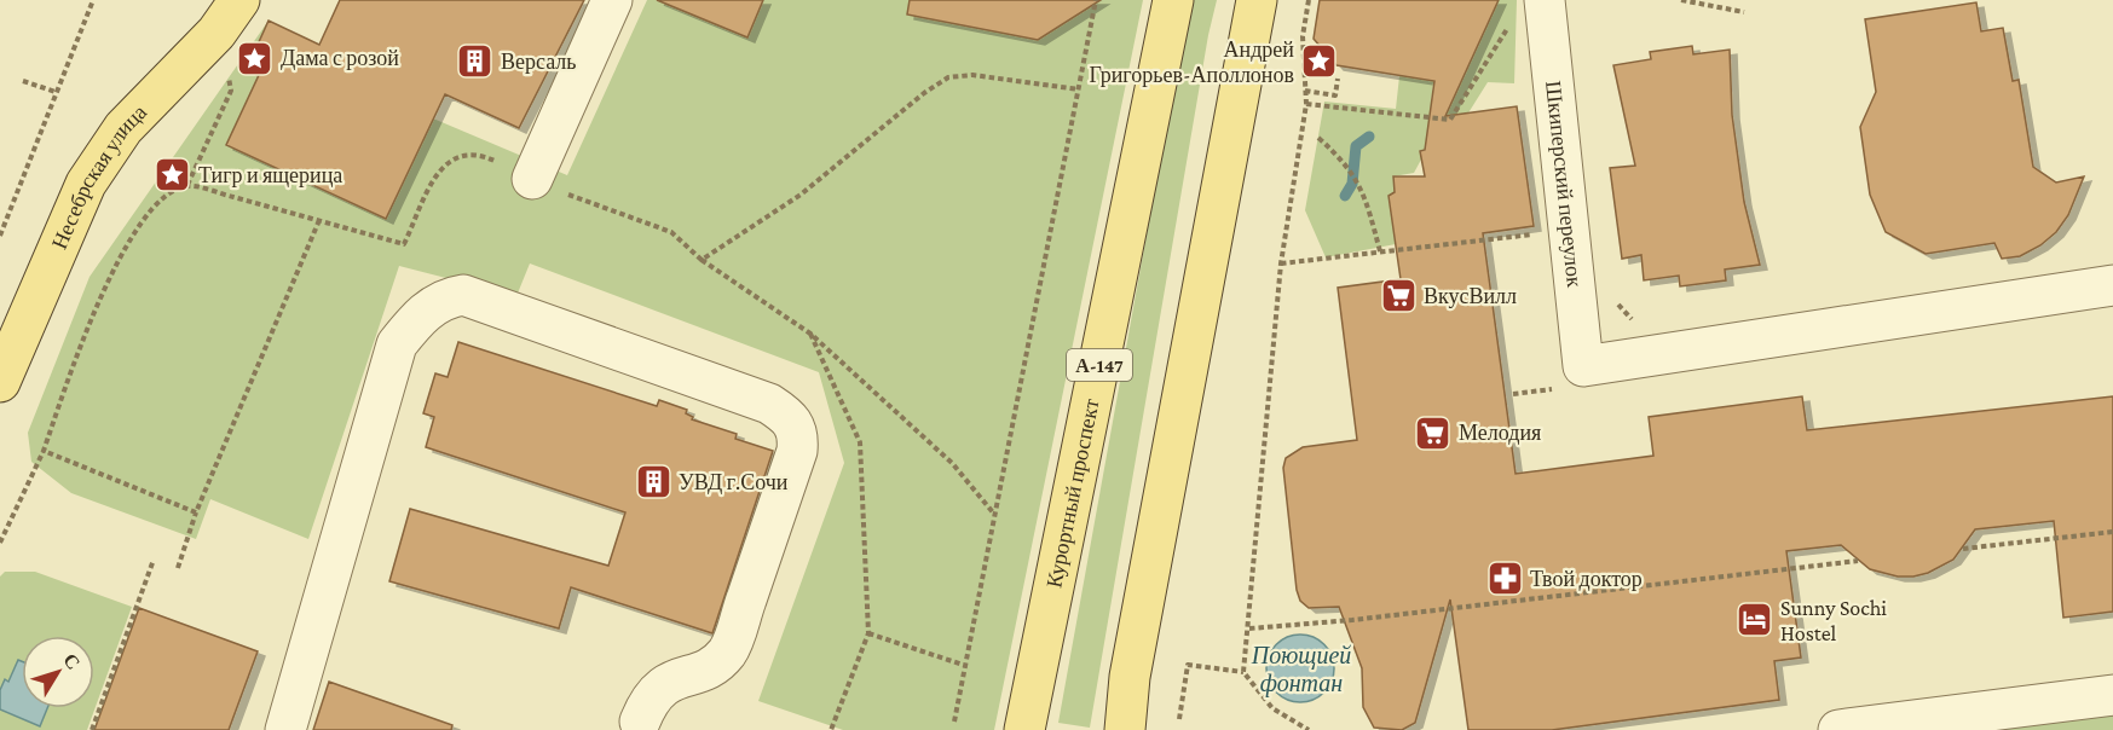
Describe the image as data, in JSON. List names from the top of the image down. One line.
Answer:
{"streets":{"main road":["Несебрская улица","А-147","Курортный проспект"],"street":["Шкиперский переулок"]},"water":["Поющией фонтан"],"places":{"place":["Дама с розой","Андрей Григорьев-Аполлонов","Тигр и ящерица"],"building":["Версаль","УВД г.Сочи"],"supermarket":["ВкусВилл","Мелодия"],"pharmacy":["Твой доктор"],"hotel":["Sunny Sochi Hostel"]},"north":"top right"}
